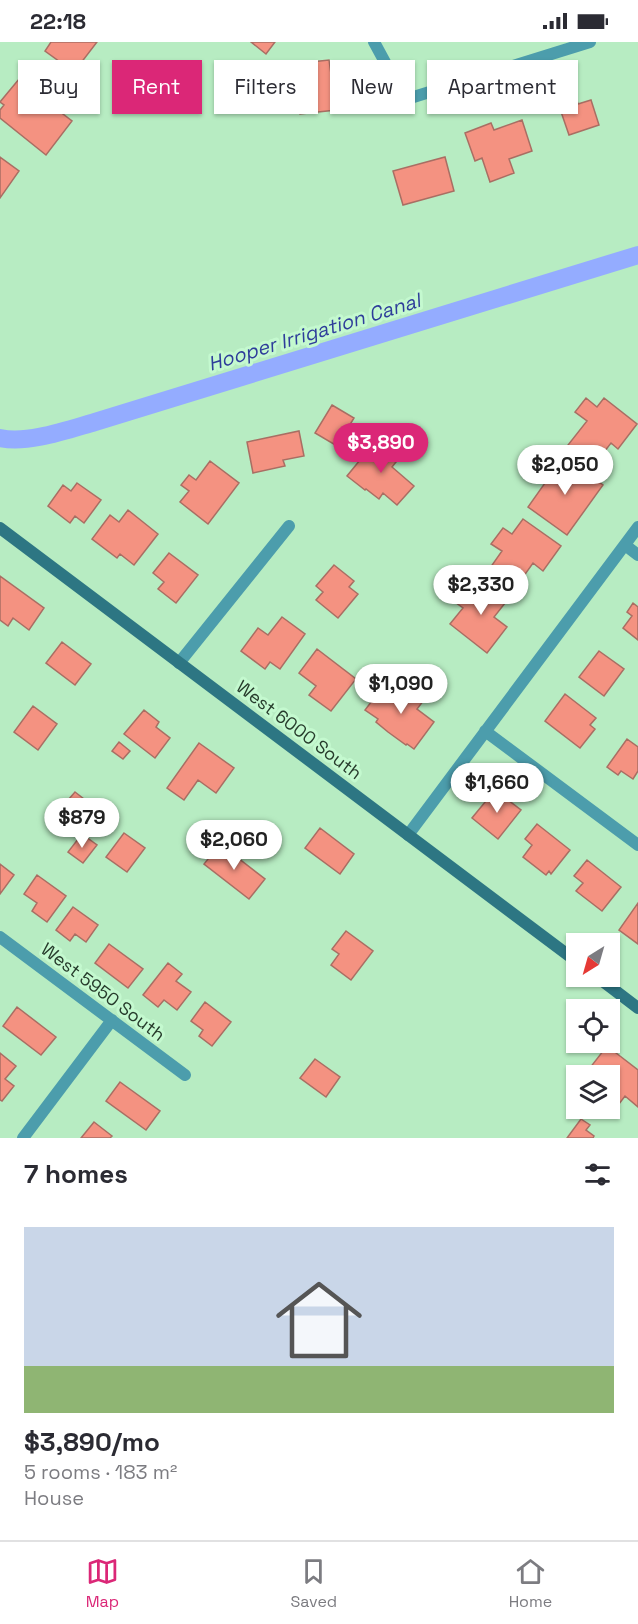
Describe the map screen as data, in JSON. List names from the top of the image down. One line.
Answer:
{"streets":{"street":["West 6000 South","West 5950 South"]},"water":["Hooper Irrigation Canal"],"north":"bottom left","page":{"status":"22:18","chip":["Buy","Rent","Filters","New","Apartment"],"price":["$3,890","$2,050","$2,330","$1,090","$1,660","$879","$2,060"],"heading":"7 homes","list":[{"name":"$3,890/mo","note":"5 rooms · 183 m² · House"}],"tabs":["Map","Saved","Home"]}}
